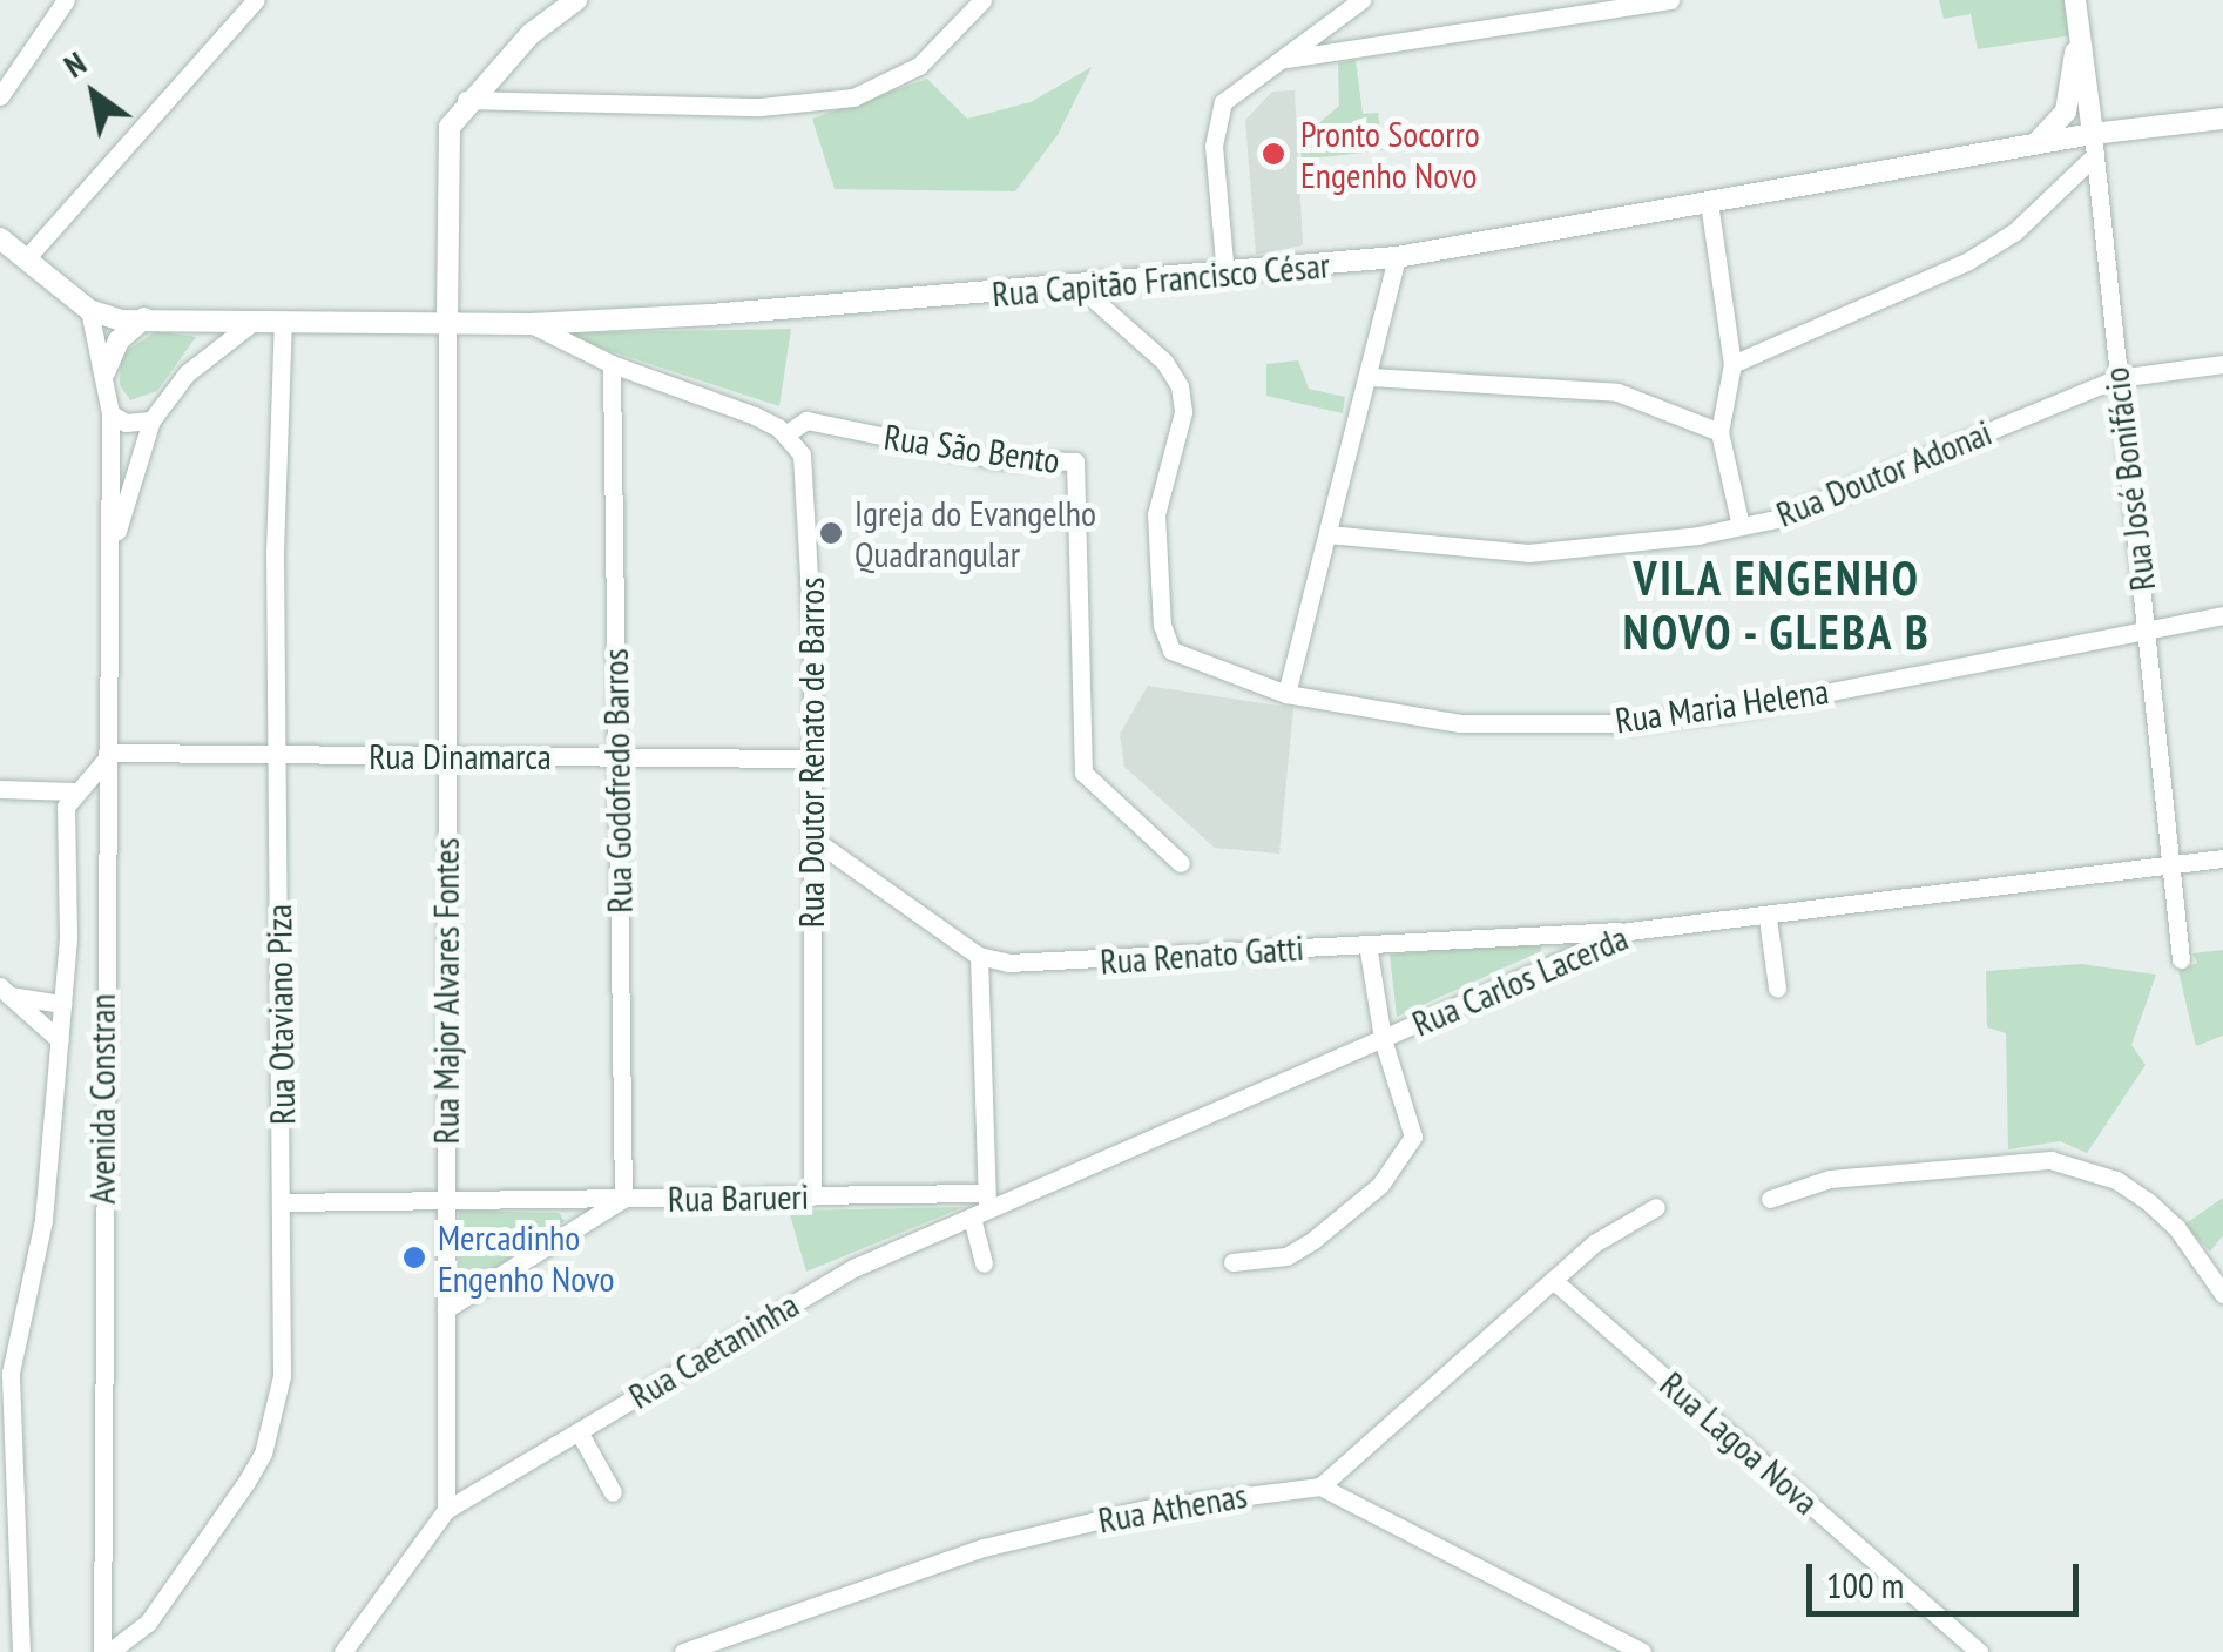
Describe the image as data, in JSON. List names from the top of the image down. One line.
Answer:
{"streets":{"street":["Rua Capitão Francisco César","Rua São Bento","Rua Doutor Adonai","Rua José Bonifácio","Rua Maria Helena","Rua Doutor Renato de Barros","Rua Dinamarca","Rua Godofredo Barros","Rua Renato Gatti","Rua Carlos Lacerda","Rua Major Alvares Fontes","Rua Otaviano Piza","Avenida Constran","Rua Barueri","Rua Caetaninha","Rua Lagoa Nova","Rua Athenas"]},"crossings":[["Rua Capitão Francisco César","Rua José Bonifácio"],["Rua Capitão Francisco César","Rua Maria Helena"],["Rua Capitão Francisco César","Rua Major Alvares Fontes"],["Rua Capitão Francisco César","Rua Otaviano Piza"],["Rua Capitão Francisco César","Avenida Constran"],["Rua São Bento","Rua Doutor Renato de Barros"],["Rua Doutor Adonai","Rua José Bonifácio"],["Rua José Bonifácio","Rua Maria Helena"],["Rua José Bonifácio","Rua Carlos Lacerda"],["Rua Doutor Renato de Barros","Rua Dinamarca"],["Rua Doutor Renato de Barros","Rua Renato Gatti"],["Rua Doutor Renato de Barros","Rua Barueri"],["Rua Dinamarca","Rua Godofredo Barros"],["Rua Dinamarca","Rua Major Alvares Fontes"],["Rua Dinamarca","Rua Otaviano Piza"],["Rua Dinamarca","Avenida Constran"],["Rua Godofredo Barros","Rua Barueri"],["Rua Renato Gatti","Rua Carlos Lacerda"],["Rua Carlos Lacerda","Rua Barueri"],["Rua Carlos Lacerda","Rua Caetaninha"],["Rua Major Alvares Fontes","Rua Barueri"],["Rua Major Alvares Fontes","Rua Caetaninha"],["Rua Otaviano Piza","Avenida Constran"],["Rua Otaviano Piza","Rua Barueri"],["Rua Barueri","Rua Caetaninha"]],"districts":["VILA ENGENHO NOVO - GLEBA B"],"places":["Pronto Socorro Engenho Novo","Igreja do Evangelho Quadrangular","Mercadinho Engenho Novo"],"scale_bar":"100 m","north":"top left"}
